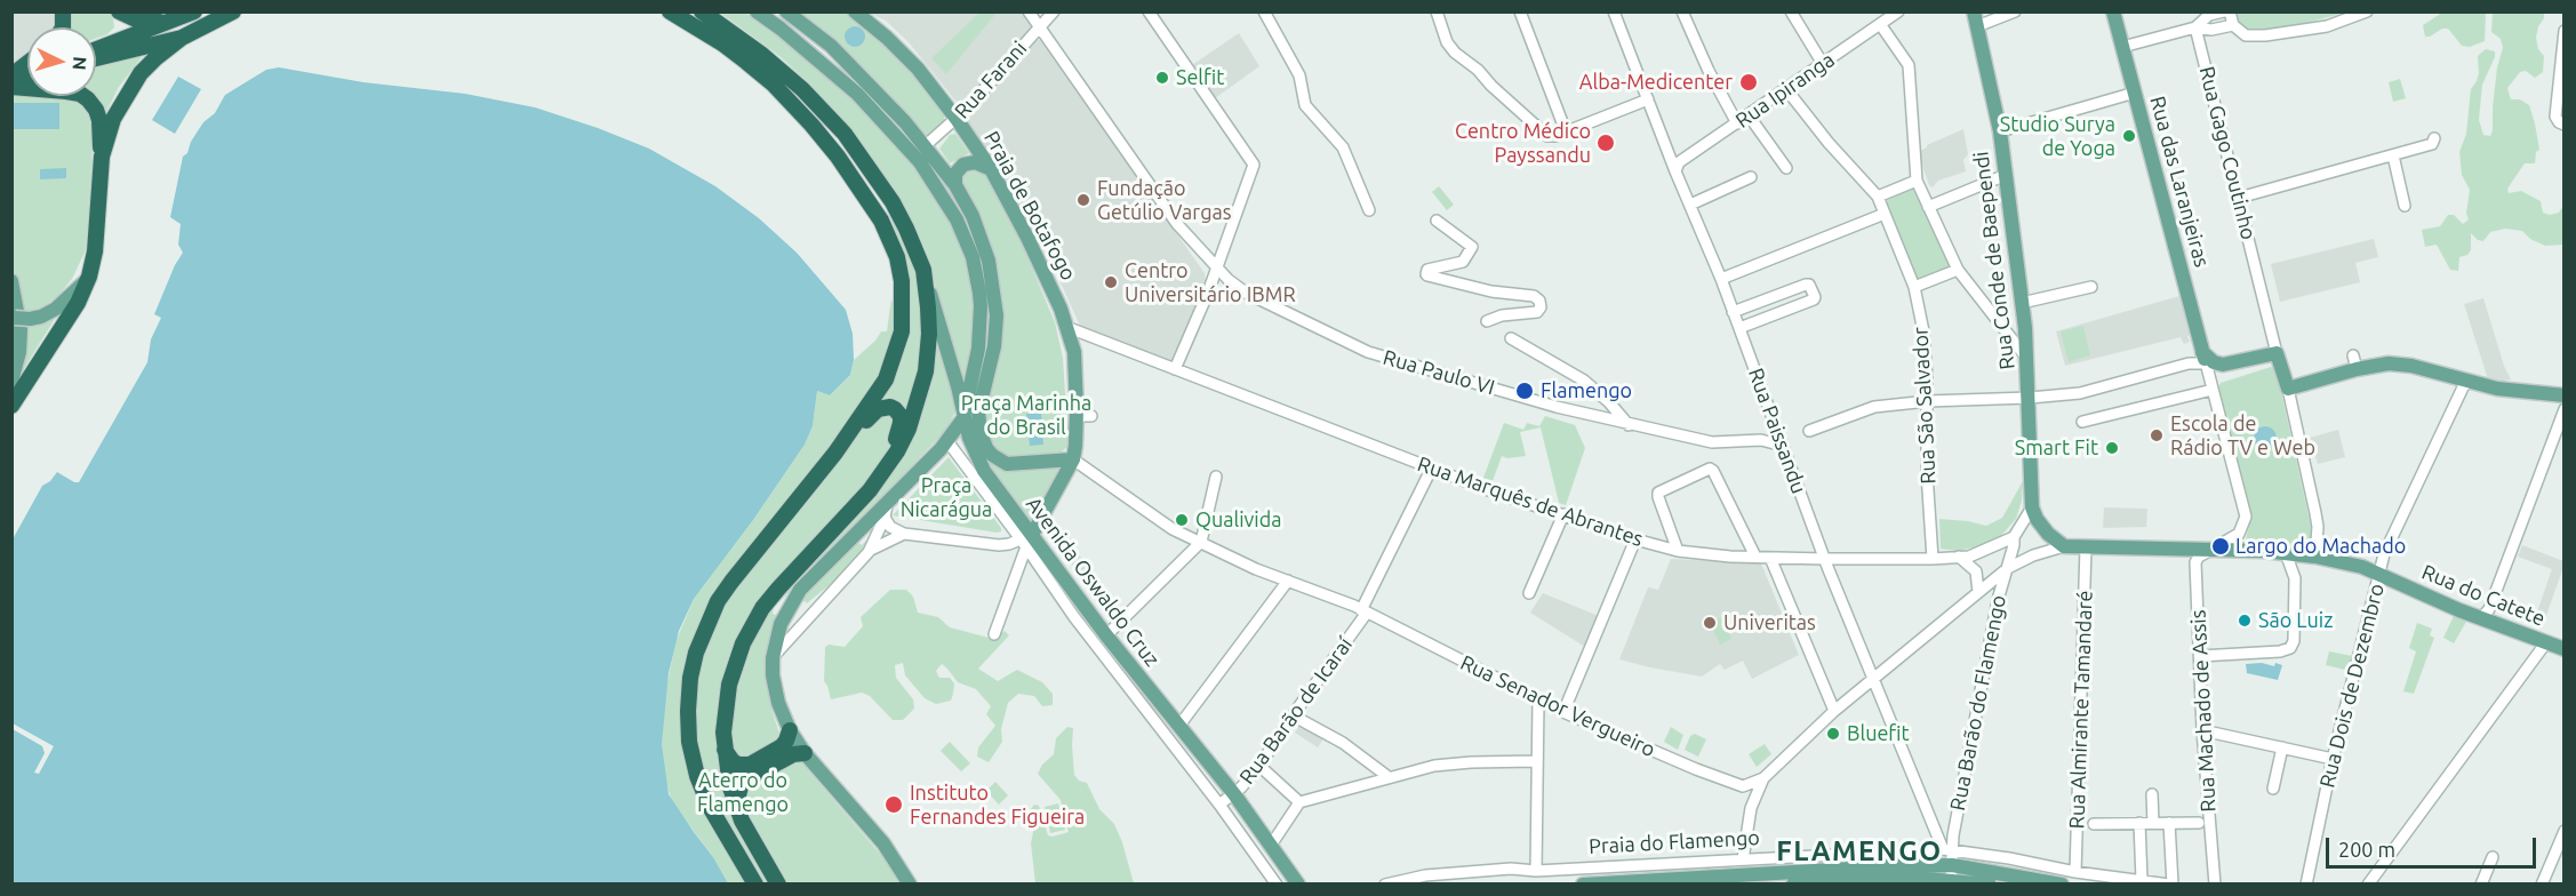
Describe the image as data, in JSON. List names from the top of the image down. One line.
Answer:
{"streets":{"main road":["Rua das Laranjeiras","Praia de Botafogo","Rua Conde de Baependi","Avenida Oswaldo Cruz","Rua do Catete","Praia do Flamengo"],"street":["Rua Farani","Rua Ipiranga","Rua Gago Coutinho","Rua Paulo VI","Rua São Salvador","Rua Paissandu","Rua Marquês de Abrantes","Rua Dois de Dezembro","Rua Barão do Flamengo","Rua Senador Vergueiro","Rua Almirante Tamandaré","Rua Barão de Icaraí","Rua Machado de Assis"]},"crossings":[["Rua Farani","Praia de Botafogo"],["Rua Farani","Rua Paulo VI"],["Rua Ipiranga","Rua São Salvador"],["Rua Ipiranga","Rua Paissandu"],["Praia de Botafogo","Rua Marquês de Abrantes"],["Praia de Botafogo","Avenida Oswaldo Cruz"],["Praia de Botafogo","Rua Senador Vergueiro"],["Rua Paulo VI","Rua Paissandu"],["Rua São Salvador","Rua Marquês de Abrantes"],["Rua Paissandu","Rua Marquês de Abrantes"],["Rua Paissandu","Rua Barão do Flamengo"],["Rua Paissandu","Praia do Flamengo"],["Rua Marquês de Abrantes","Rua Barão do Flamengo"],["Rua Marquês de Abrantes","Rua Barão de Icaraí"],["Avenida Oswaldo Cruz","Rua Barão de Icaraí"],["Rua do Catete","Rua Dois de Dezembro"],["Rua do Catete","Rua Almirante Tamandaré"],["Rua do Catete","Rua Machado de Assis"],["Rua Barão do Flamengo","Praia do Flamengo"],["Rua Senador Vergueiro","Rua Barão de Icaraí"],["Rua Almirante Tamandaré","Praia do Flamengo"]],"districts":["FLAMENGO"],"parks":["Praça Marinha do Brasil","Praça Nicarágua","Aterro do Flamengo"],"places":["Selfit","Alba-Medicenter","Studio Surya de Yoga","Centro Médico Payssandu","Fundação Getúlio Vargas","Centro Universitário IBMR","Flamengo","Escola de Rádio TV e Web","Smart Fit","Qualivida","Largo do Machado","São Luiz","Univeritas","Bluefit","Instituto Fernandes Figueira"],"scale_bar":"200 m","north":"right"}
